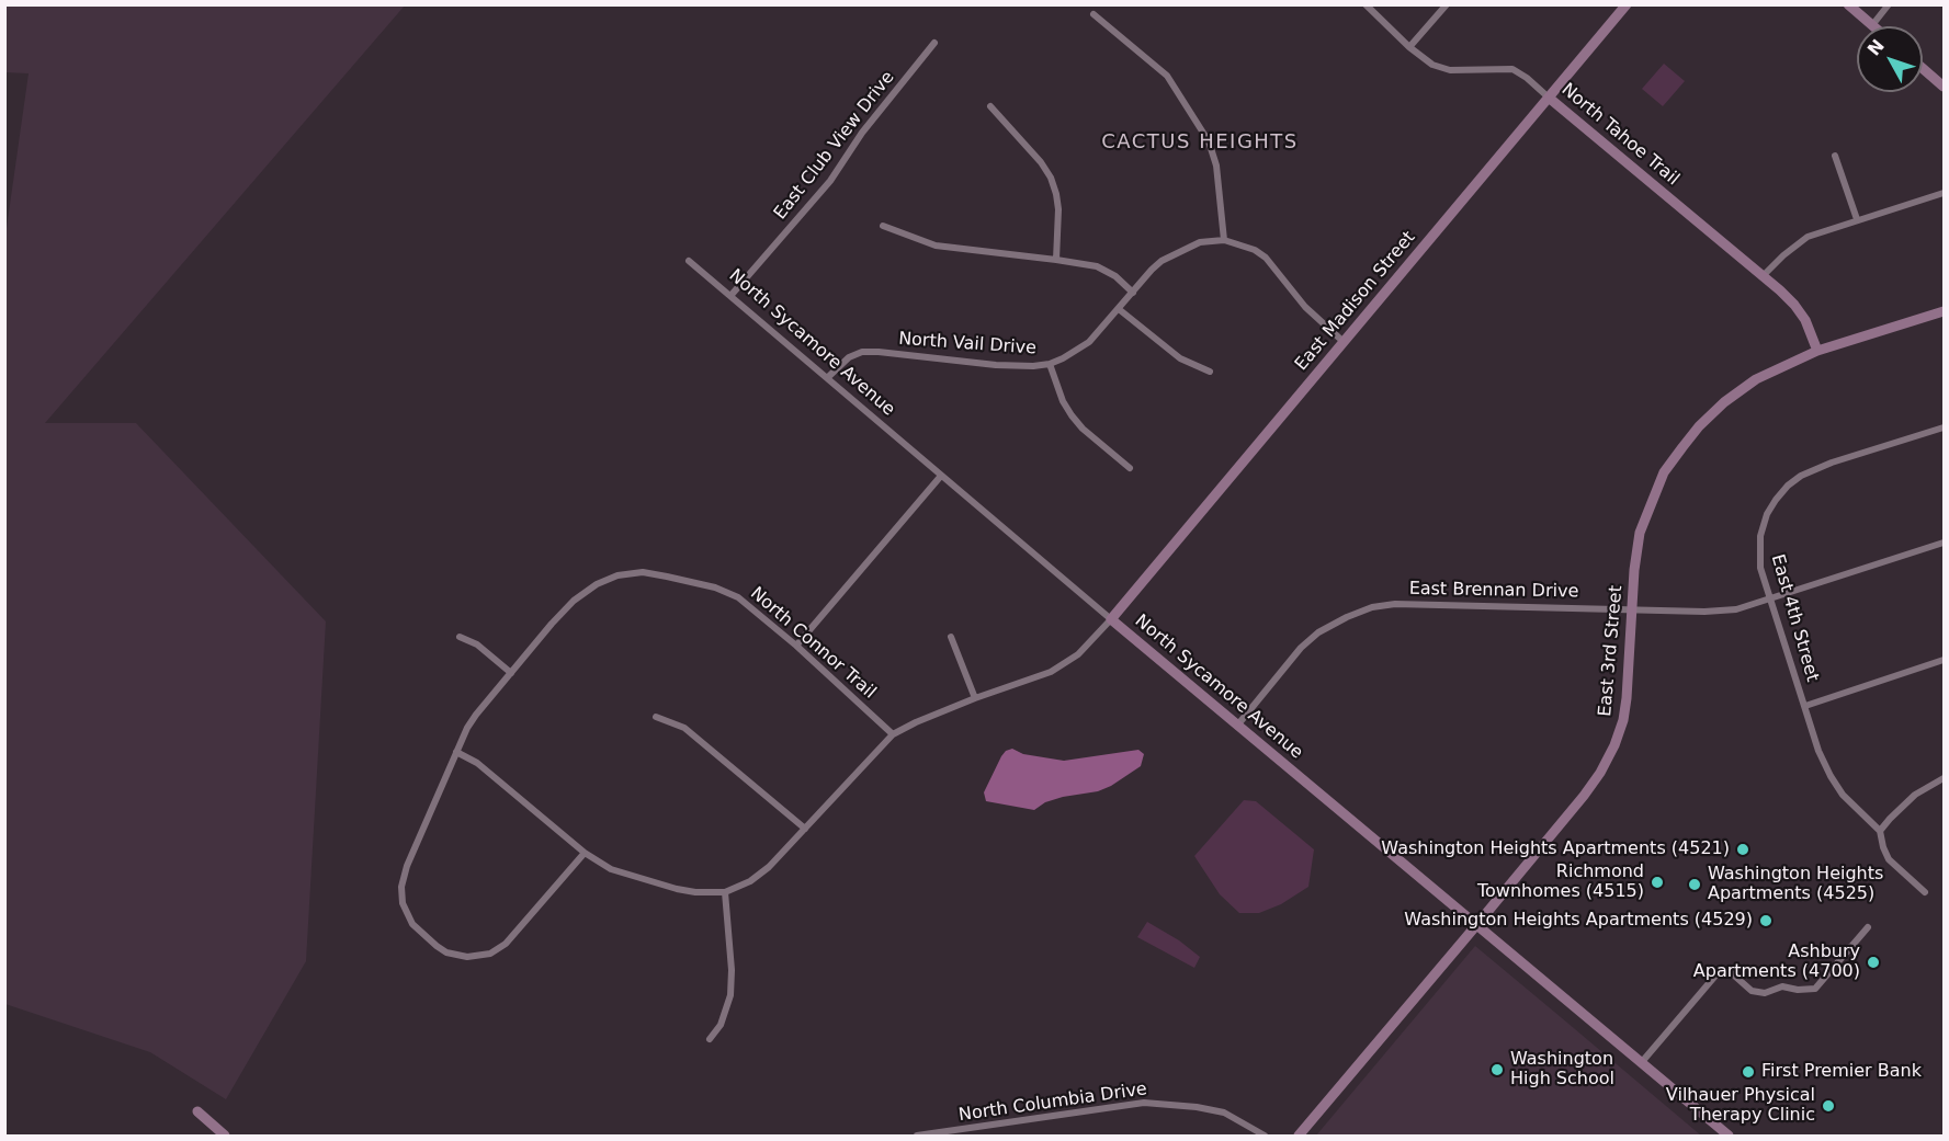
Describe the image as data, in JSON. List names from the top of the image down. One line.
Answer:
{"streets":{"street":["North Tahoe Trail","East Club View Drive","East Madison Street","North Sycamore Avenue","North Vail Drive","East Brennan Drive","East 4th Street","North Connor Trail","East 3rd Street","North Columbia Drive"]},"crossings":[["North Tahoe Trail","East Madison Street"],["North Tahoe Trail","East 3rd Street"],["East Club View Drive","North Sycamore Avenue"],["East Madison Street","North Sycamore Avenue"],["East Madison Street","North Vail Drive"],["North Sycamore Avenue","North Vail Drive"],["North Sycamore Avenue","East Brennan Drive"],["North Sycamore Avenue","East 3rd Street"],["East Brennan Drive","East 4th Street"],["East Brennan Drive","East 3rd Street"]],"districts":["CACTUS HEIGHTS"],"places":["Washington Heights Apartments (4521)","Richmond Townhomes (4515)","Washington Heights Apartments (4525)","Washington Heights Apartments (4529)","Ashbury Apartments (4700)","Washington High School","First Premier Bank","Vilhauer Physical Therapy Clinic"],"north":"top left"}
